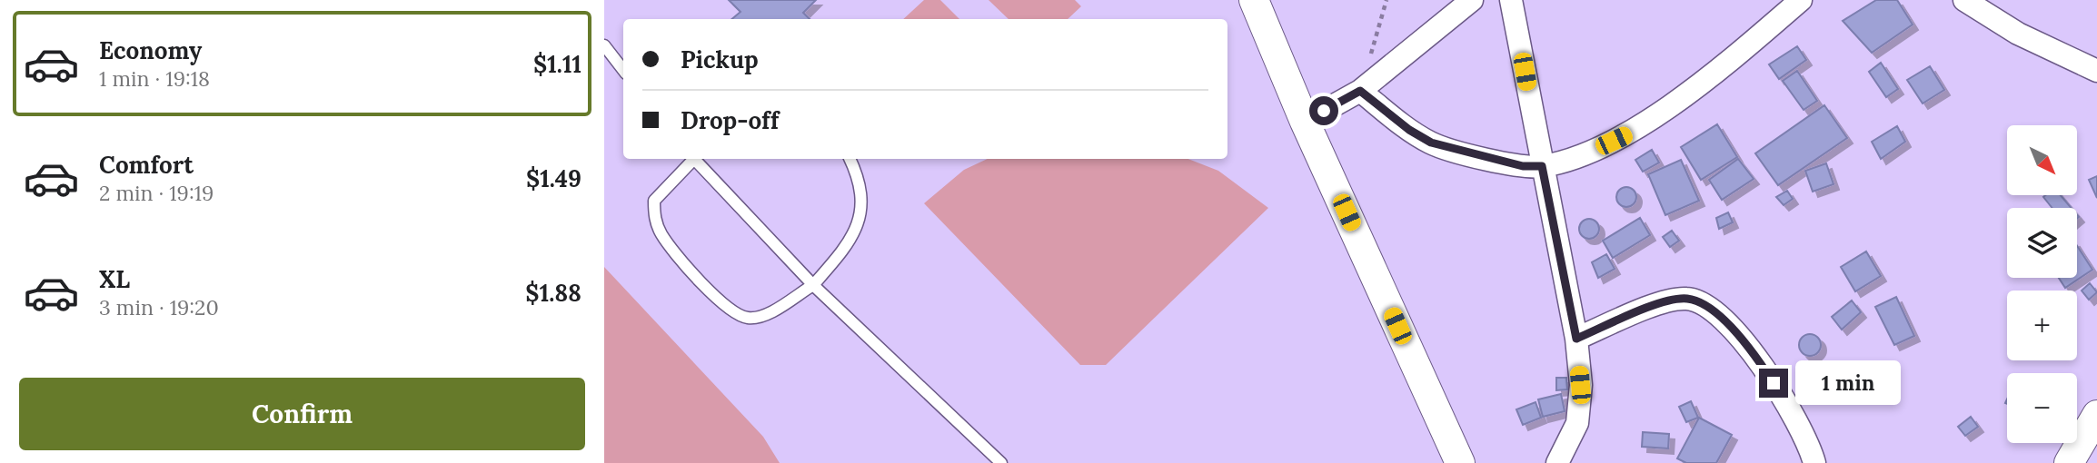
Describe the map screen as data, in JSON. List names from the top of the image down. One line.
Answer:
{"north":"bottom right","page":{"list":[{"name":"Economy","note":"1 min · 19:18","value":"$1.11"},{"name":"Comfort","note":"2 min · 19:19","value":"$1.49"},{"name":"XL","note":"3 min · 19:20","value":"$1.88"}],"banner":["Pickup","Drop-off"],"map_buttons":["+","−"],"bubble":"1 min","buttons":"Confirm"}}
